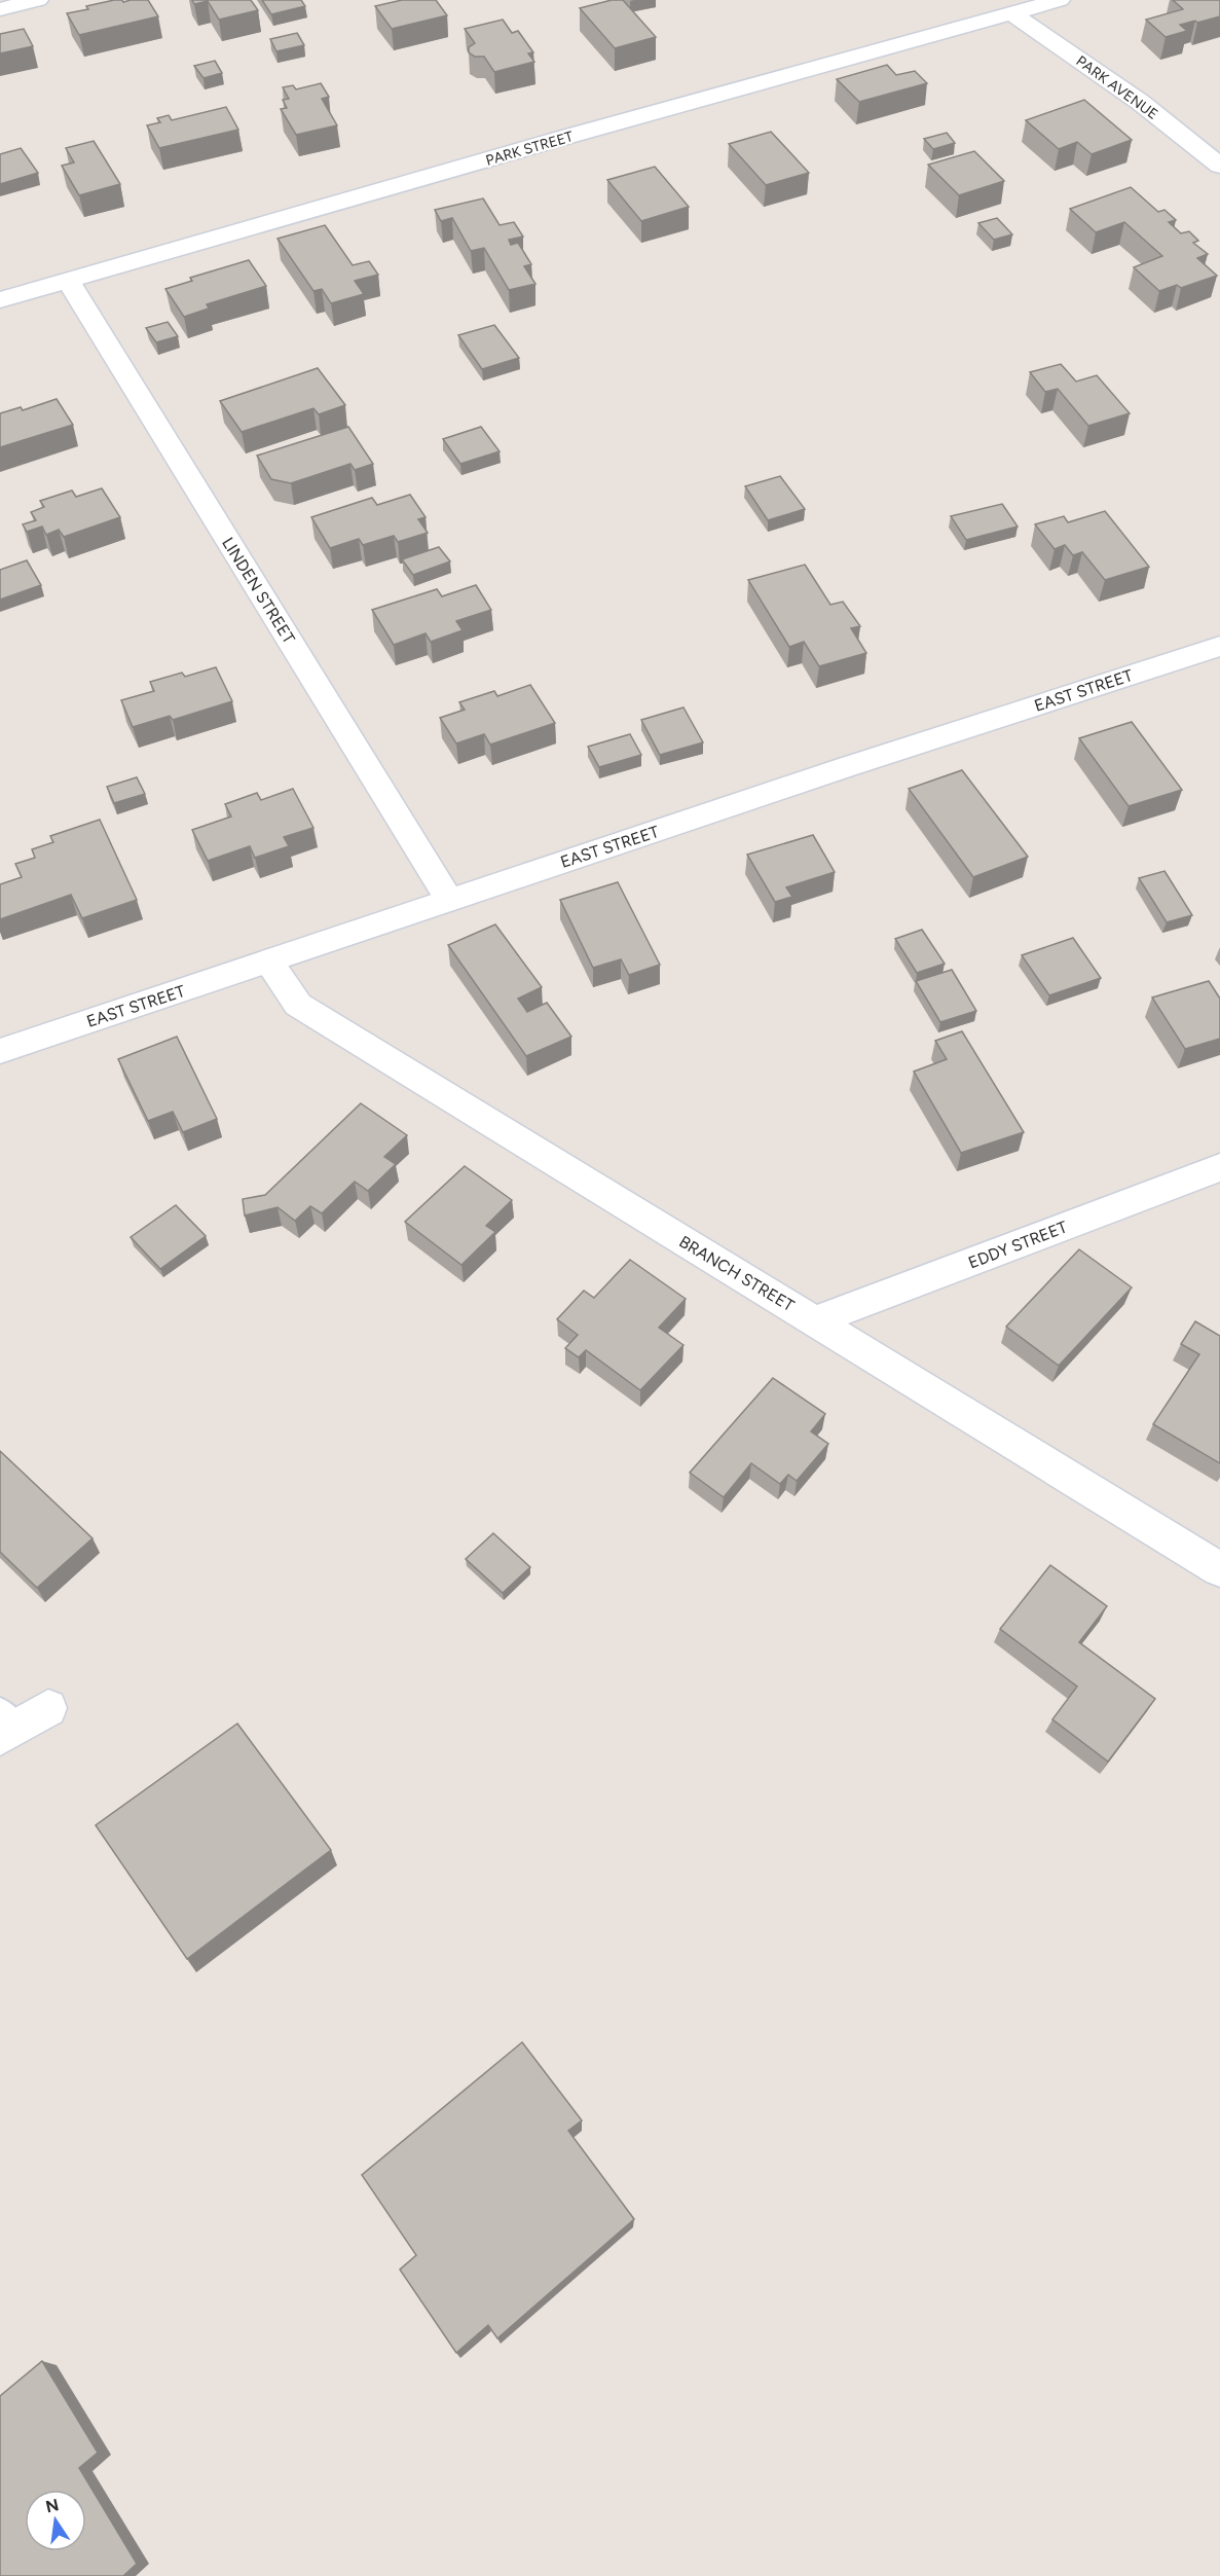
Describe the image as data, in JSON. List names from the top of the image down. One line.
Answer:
{"streets":{"street":["PARK AVENUE","PARK STREET","LINDEN STREET","EAST STREET","EDDY STREET","BRANCH STREET"]},"crossings":[["PARK AVENUE","PARK STREET"],["PARK STREET","LINDEN STREET"],["LINDEN STREET","EAST STREET"],["EAST STREET","BRANCH STREET"],["EDDY STREET","BRANCH STREET"]],"north":"top"}
